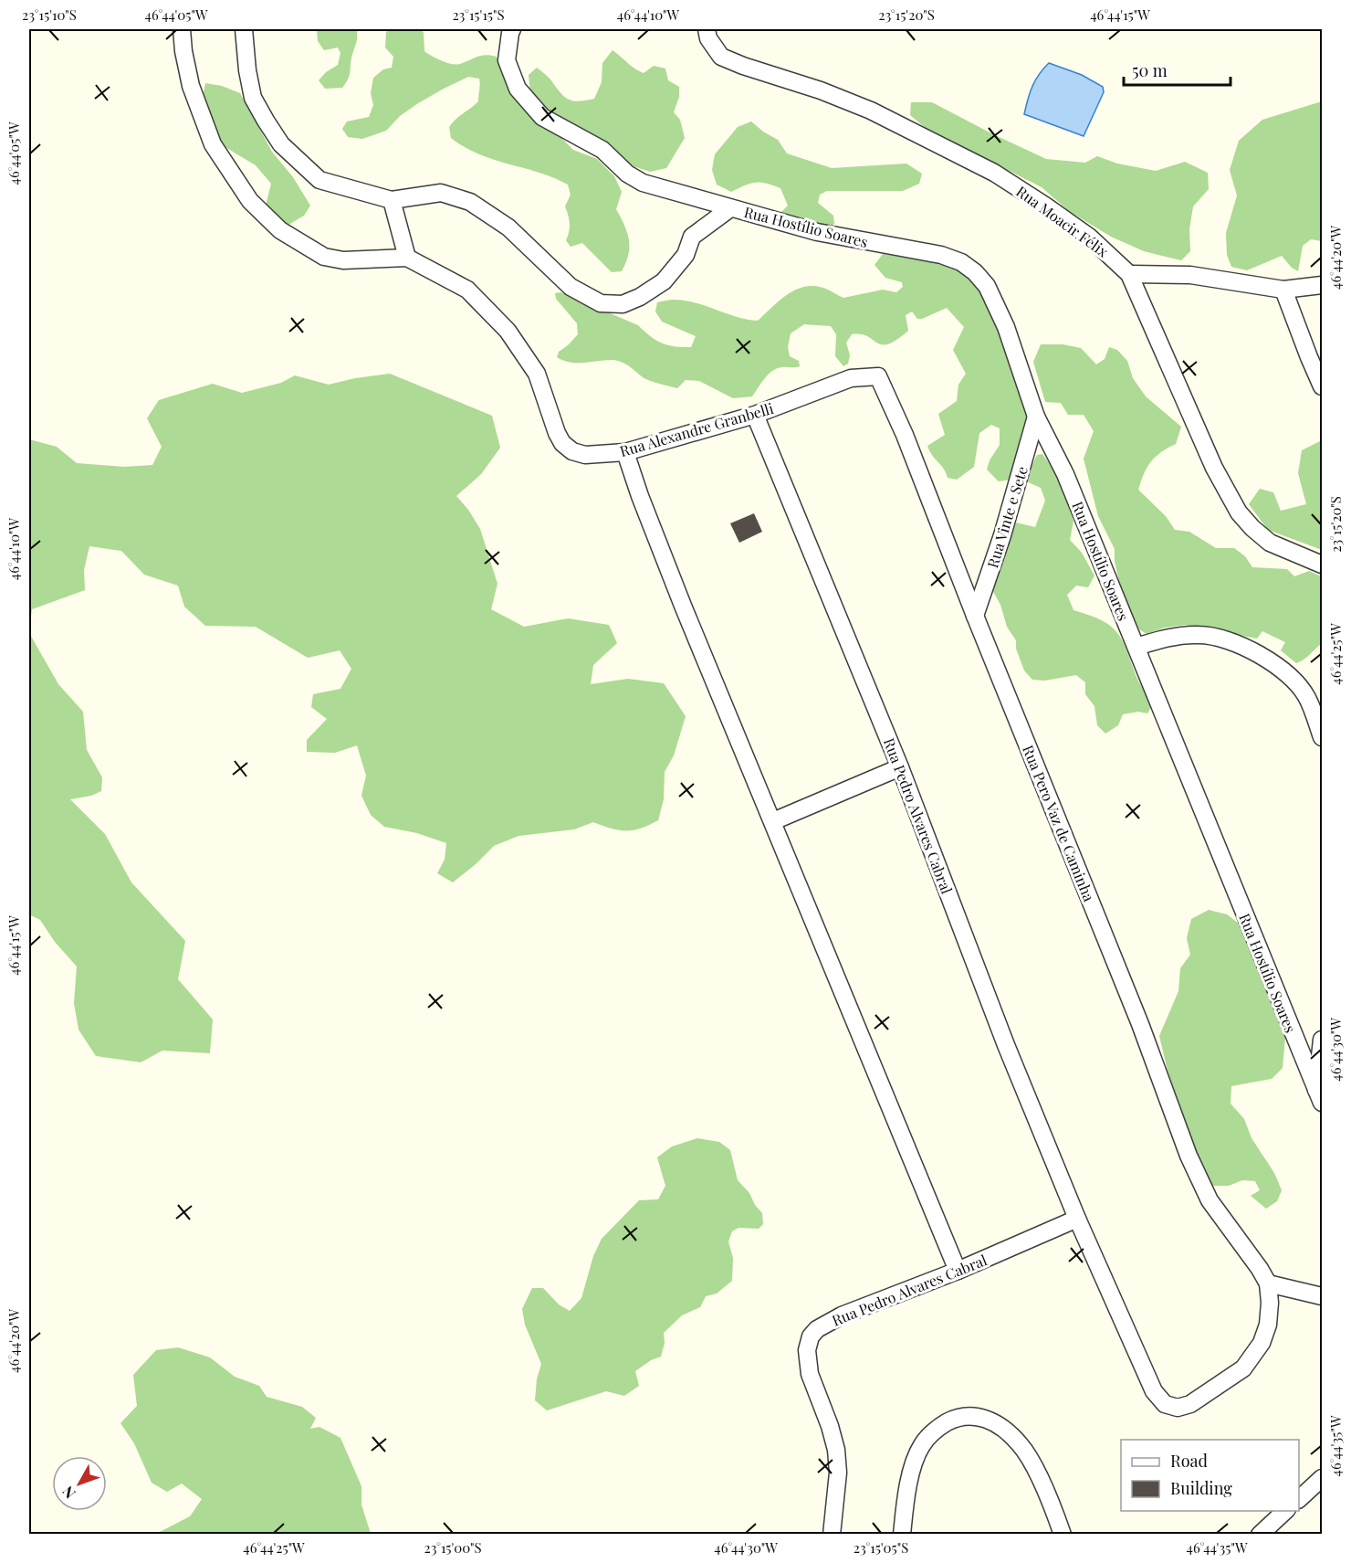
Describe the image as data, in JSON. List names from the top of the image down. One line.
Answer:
{"streets":{"street":["Rua Moacir Félix","Rua Hostílio Soares","Rua Alexandre Granbelli","Rua Vinte e Sete","Rua Pedro Alvares Cabral","Rua Pero Vaz de Caminha"]},"crossings":[["Rua Hostílio Soares","Rua Vinte e Sete"],["Rua Alexandre Granbelli","Rua Pedro Alvares Cabral"],["Rua Alexandre Granbelli","Rua Pero Vaz de Caminha"],["Rua Vinte e Sete","Rua Pero Vaz de Caminha"],["Rua Pedro Alvares Cabral","Rua Pero Vaz de Caminha"]],"legend":["Road","Building"],"scale_bar":"50 m","north":"bottom left","coordinates":["23°15'10\"S","46°44'05\"W","23°15'15\"S","46°44'10\"W","23°15'20\"S","46°44'15\"W","46°44'20\"W","46°44'25\"W","46°44'30\"W","46°44'35\"W","23°15'00\"S","23°15'05\"S"]}
